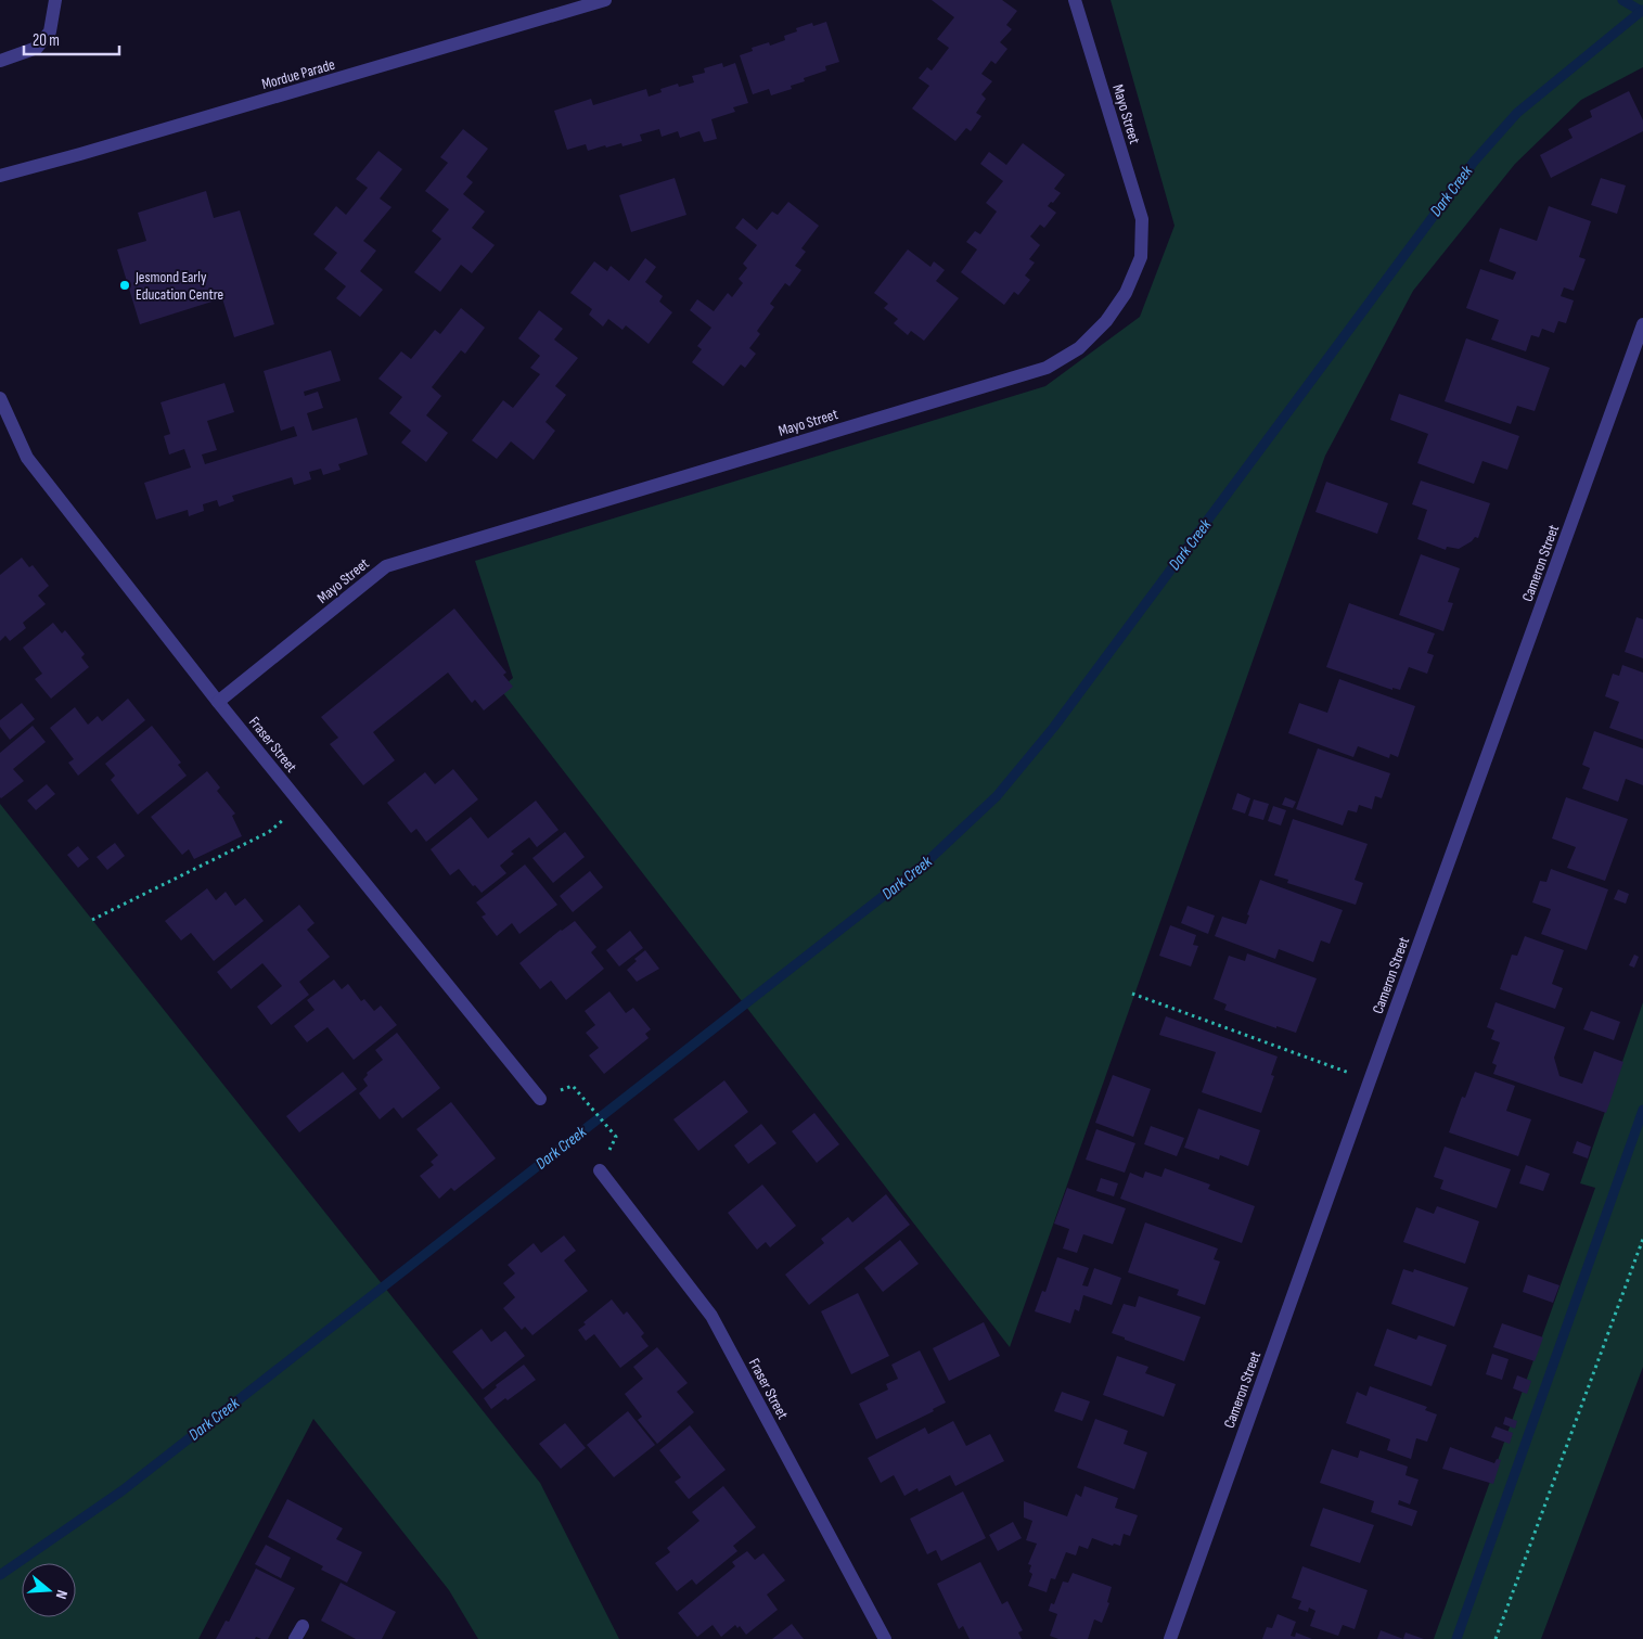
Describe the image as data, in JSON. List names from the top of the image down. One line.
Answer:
{"streets":{"street":["Mordue Parade","Mayo Street","Cameron Street","Fraser Street"]},"crossings":[["Mayo Street","Fraser Street"]],"water":["Dark Creek"],"places":["Jesmond Early Education Centre"],"scale_bar":"20 m","north":"right"}
